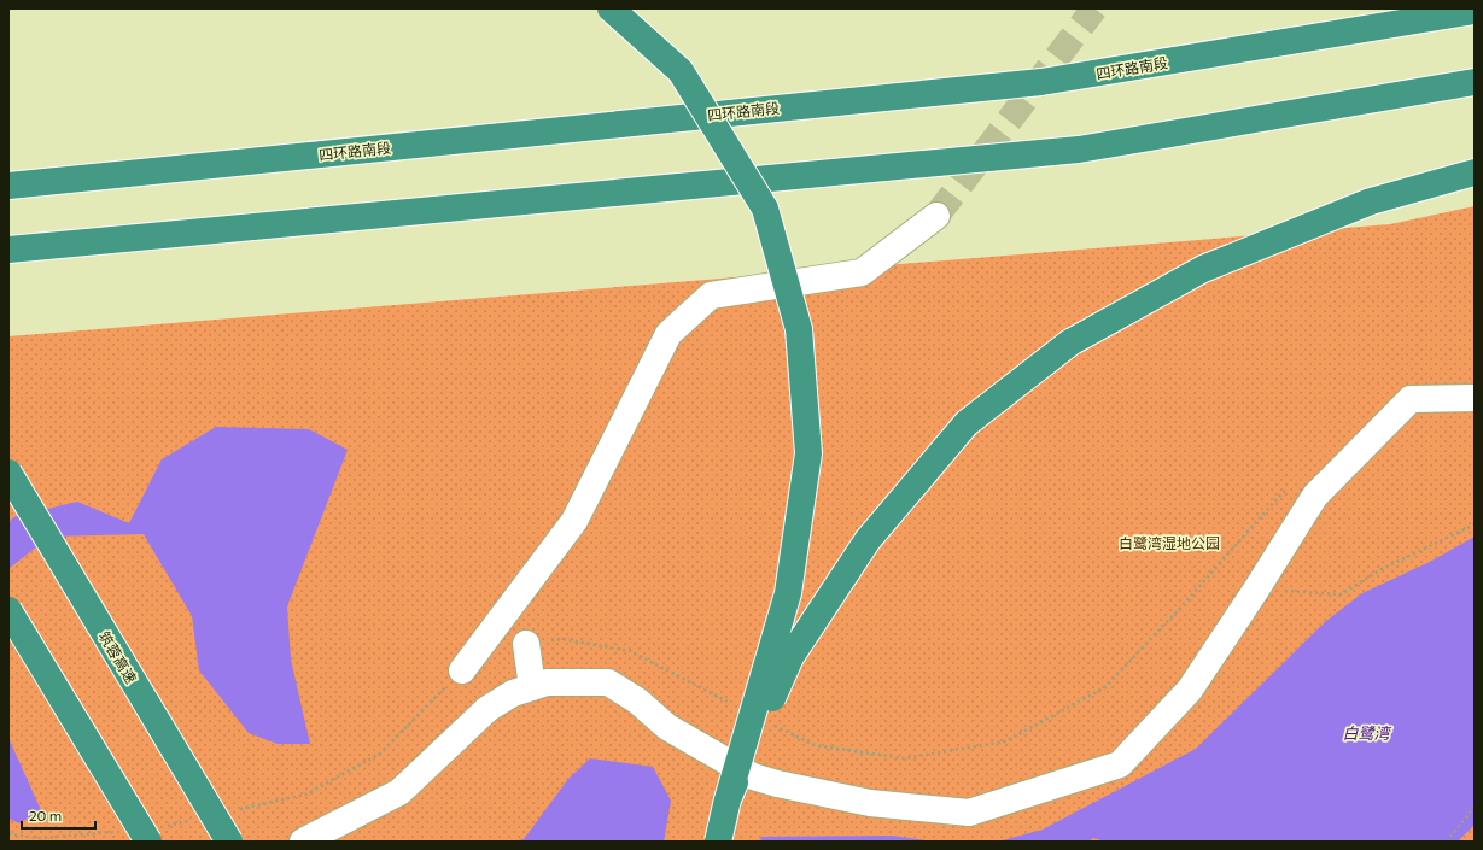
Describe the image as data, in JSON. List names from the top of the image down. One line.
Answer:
{"streets":{"highway":["四环路南段","筑蓉高速"]},"water":["白鹭湾"],"parks":["白鹭湾湿地公园"],"scale_bar":"20 m"}
